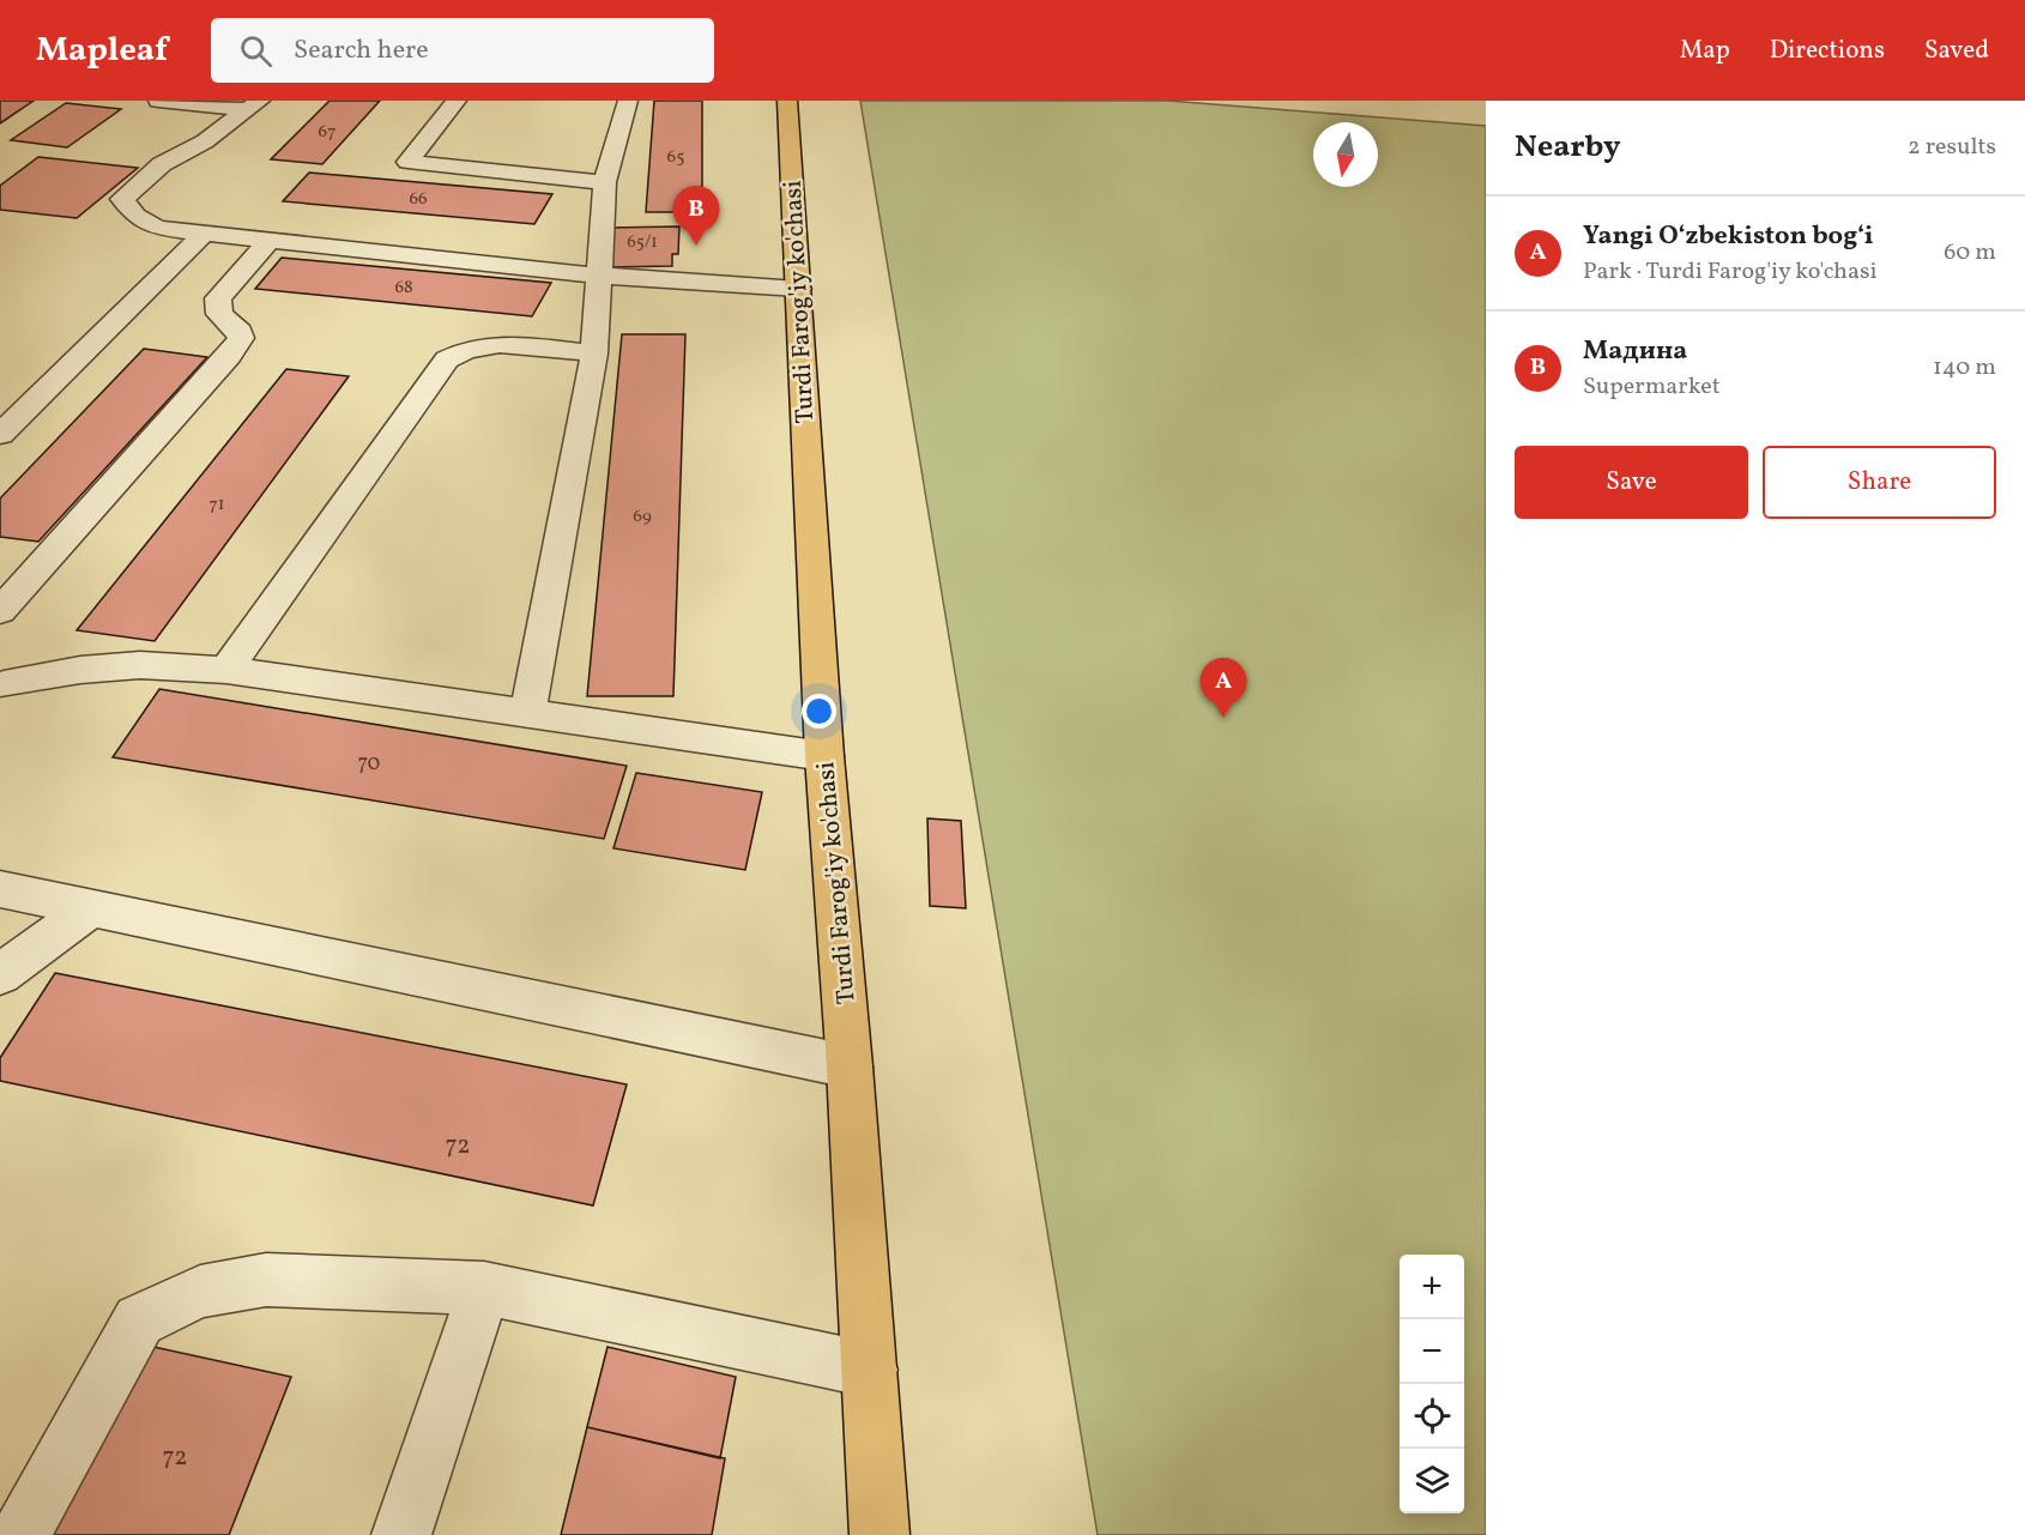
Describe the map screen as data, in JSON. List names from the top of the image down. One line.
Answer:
{"streets":{"main road":["Turdi Farog'iy ko'chasi"]},"house_numbers":["67","65","66","65/1","68","71","69","70","72","72"],"north":"bottom","page":{"header":"Mapleaf","search":"Search here","nav":["Map","Directions","Saved"],"heading":["Nearby","2 results"],"pins":["B","A"],"list":[{"mark":"A","name":"Yangi Oʻzbekiston bogʻi","note":"Park · Turdi Farog'iy ko'chasi","value":"60 m"},{"mark":"B","name":"Мадина","note":"Supermarket","value":"140 m"}],"buttons":["Save","Share"],"map_buttons":["+","−"]}}
